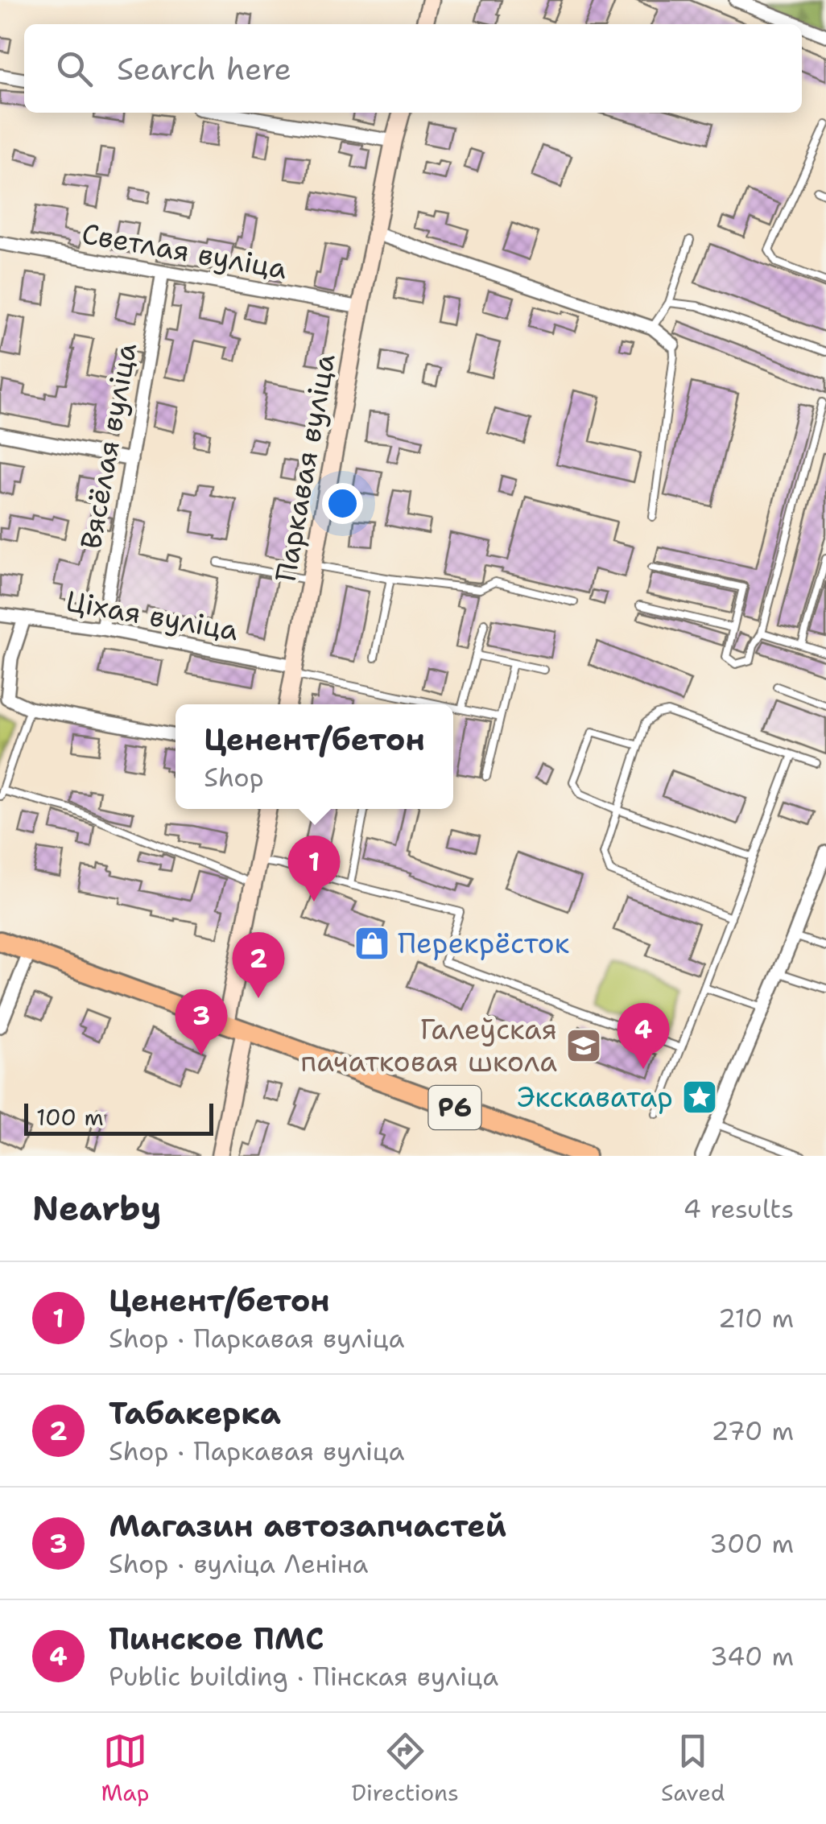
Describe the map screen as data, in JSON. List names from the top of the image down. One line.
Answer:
{"streets":{"main road":["Р6"],"street":["Светлая вуліца","Вясёлая вуліца","Паркавая вуліца","Ціхая вуліца"]},"crossings":[["Светлая вуліца","Вясёлая вуліца"],["Светлая вуліца","Паркавая вуліца"],["Вясёлая вуліца","Ціхая вуліца"],["Паркавая вуліца","Ціхая вуліца"]],"places":{"shop":["Перекрёсток"],"school or university":["Галеўская пачатковая школа"],"place":["Экскаватар"]},"scale_bar":"100 m","page":{"search":"Search here","popup":["Ценент/бетон","Shop"],"pins":["1","2","3","4"],"scale":"100 m","heading":["Nearby","4 results"],"list":[{"mark":"1","name":"Ценент/бетон","note":"Shop · Паркавая вуліца","value":"210 m"},{"mark":"2","name":"Табакерка","note":"Shop · Паркавая вуліца","value":"270 m"},{"mark":"3","name":"Магазин автозапчастей","note":"Shop · вуліца Леніна","value":"300 m"},{"mark":"4","name":"Пинское ПМС","note":"Public building · Пінская вуліца","value":"340 m"}],"nav":["Map","Directions","Saved"]}}
